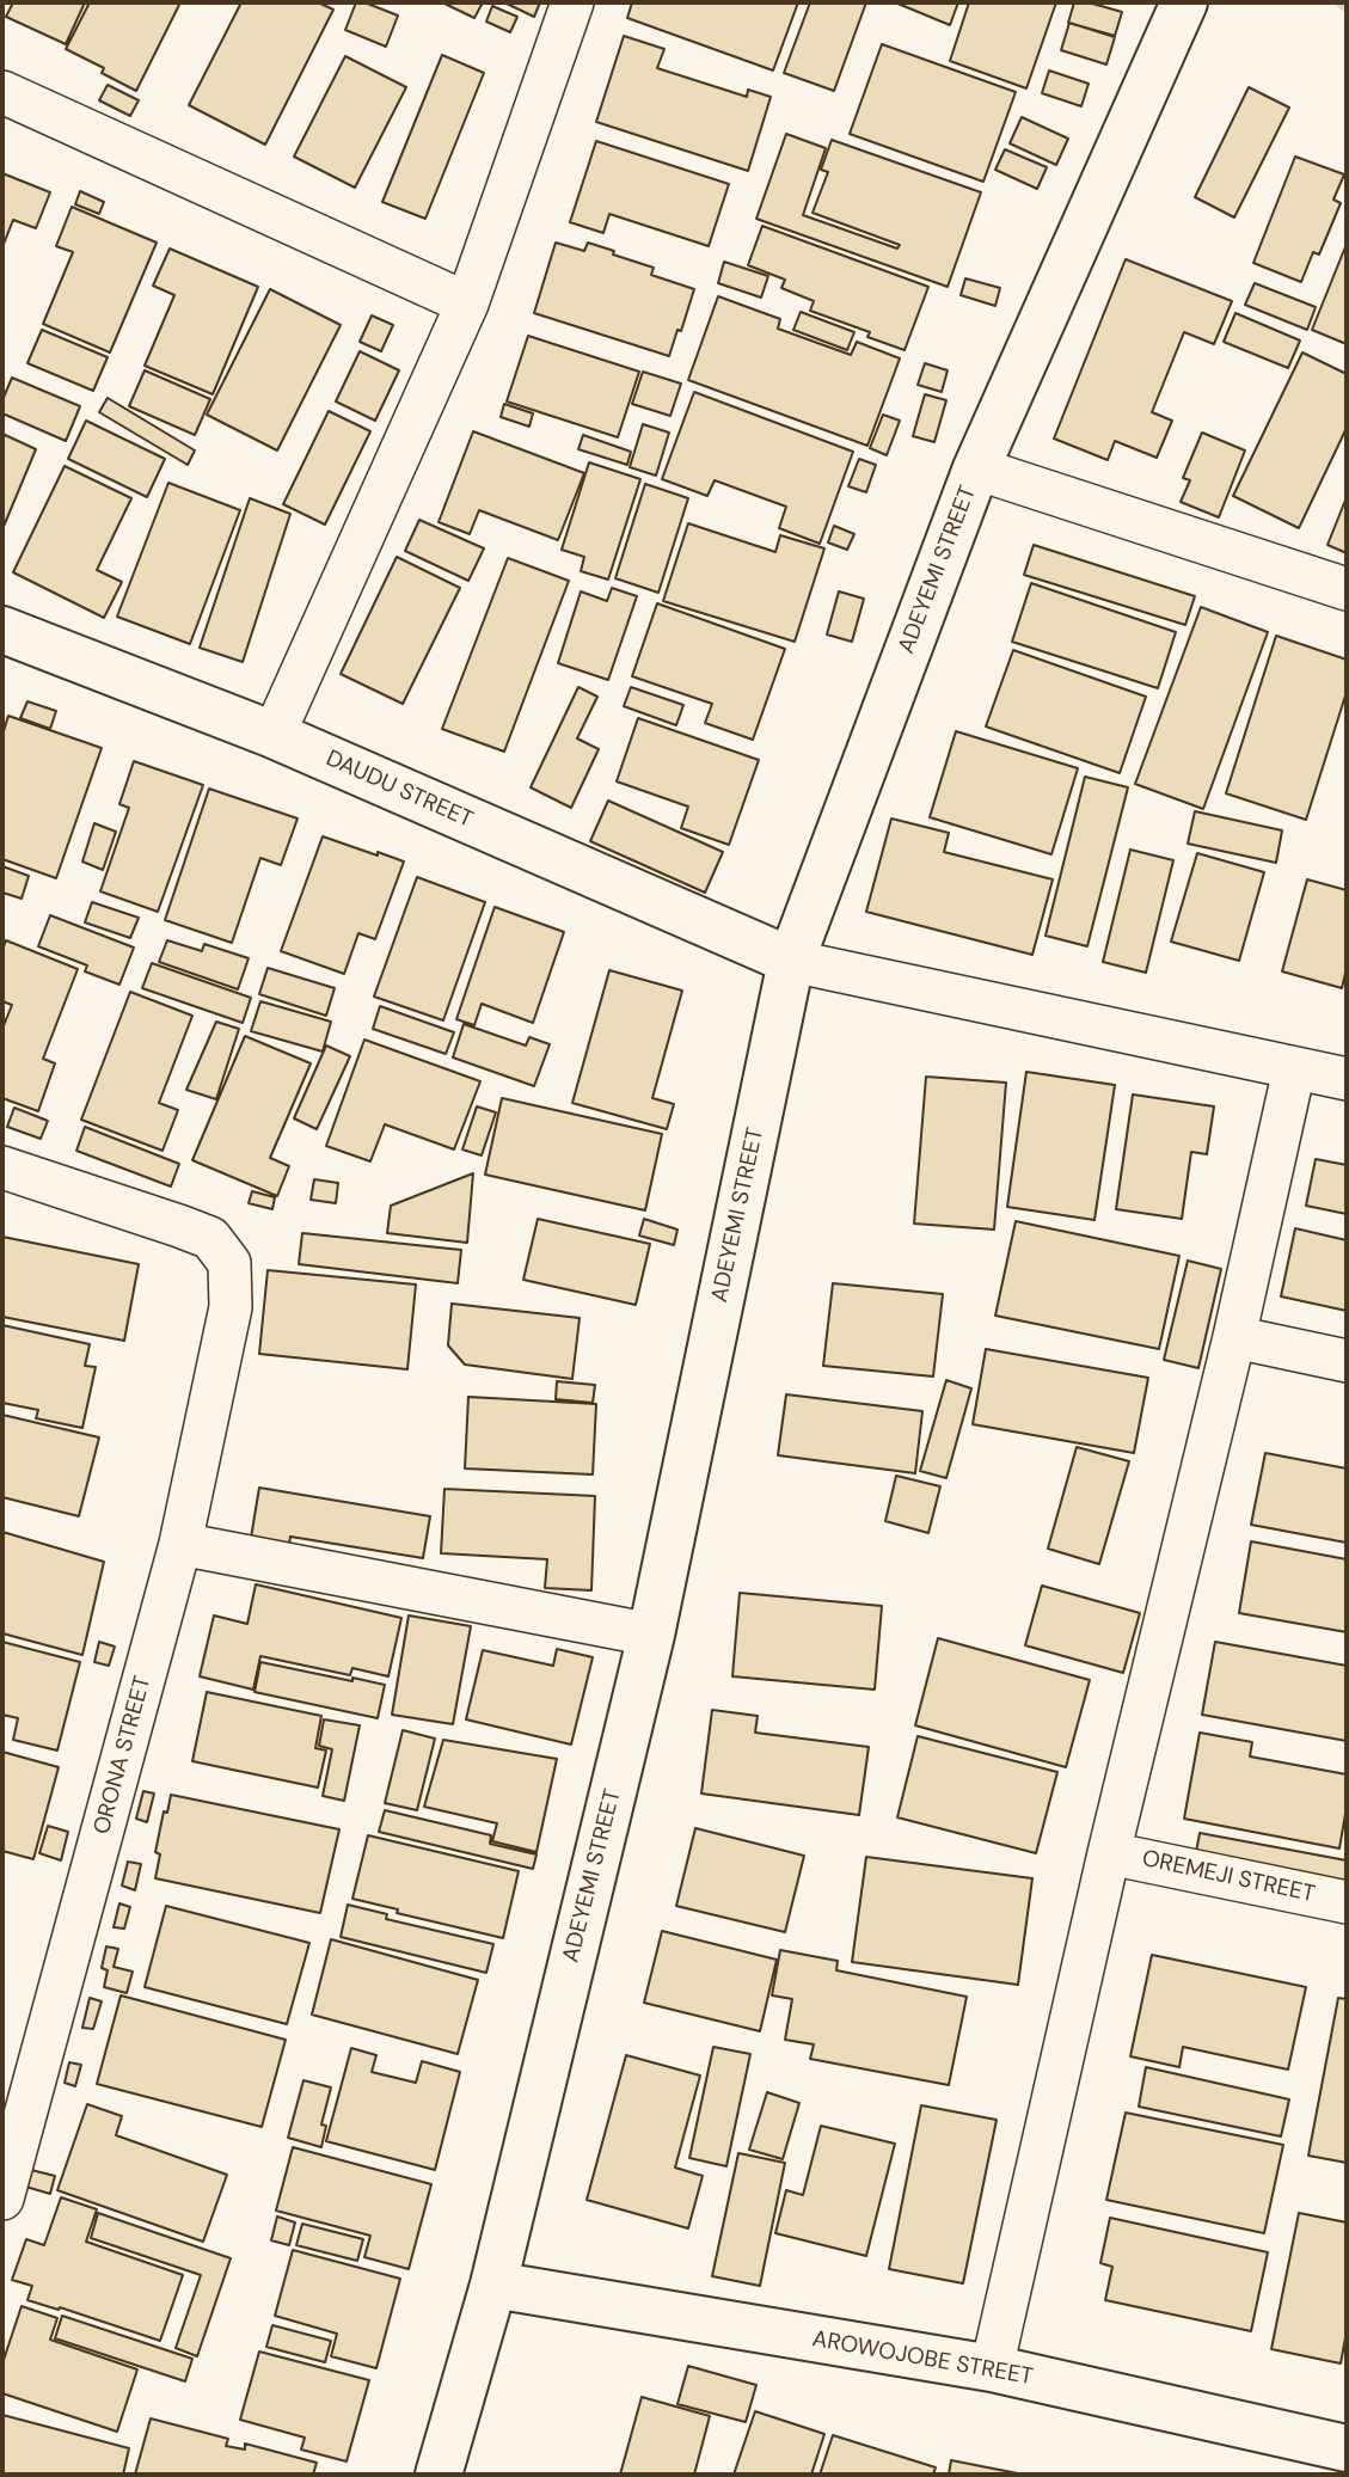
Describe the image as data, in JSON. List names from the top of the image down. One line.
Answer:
{"streets":{"street":["ADEYEMI STREET","DAUDU STREET","ORONA STREET","OREMEJI STREET","AROWOJOBE STREET"]},"crossings":[["ADEYEMI STREET","DAUDU STREET"],["ADEYEMI STREET","AROWOJOBE STREET"]]}
